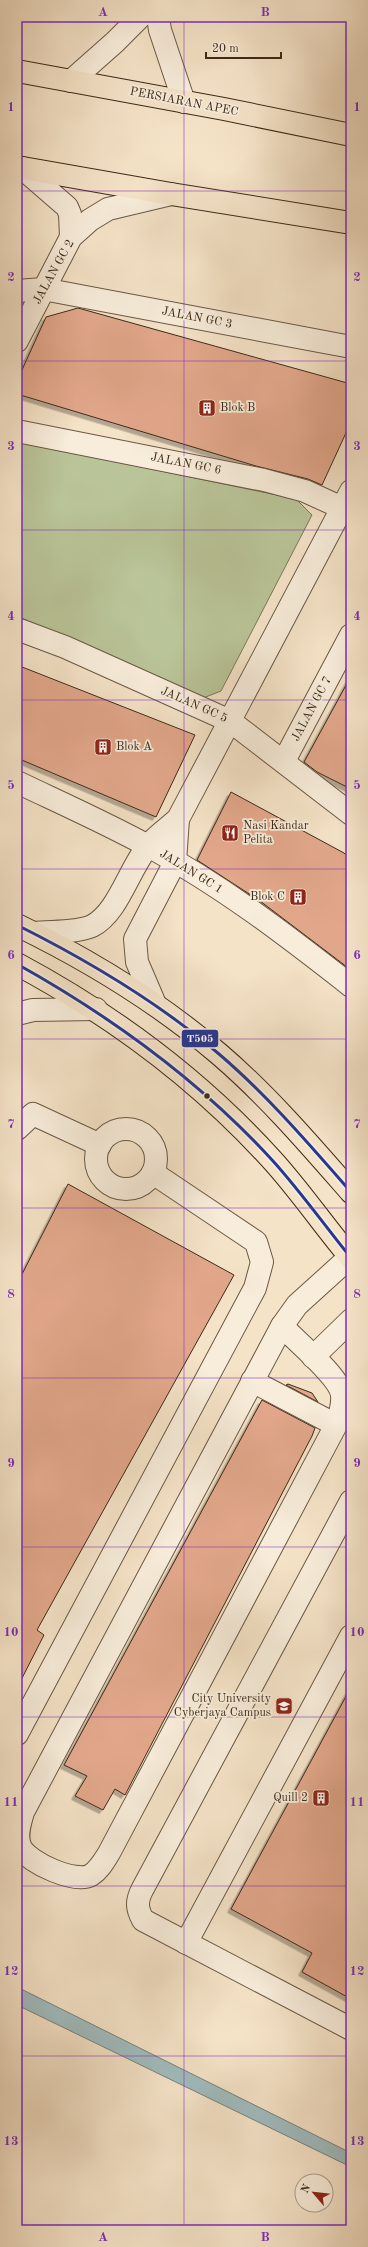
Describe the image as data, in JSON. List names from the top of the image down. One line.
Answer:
{"streets":{"main road":["PERSIARAN APEC"],"street":["JALAN GC 2","JALAN GC 3","JALAN GC 6","JALAN GC 5","JALAN GC 7","JALAN GC 1"]},"crossings":[["JALAN GC 2","JALAN GC 3"],["JALAN GC 5","JALAN GC 7"]],"places":{"building":["Blok B","Blok A","Blok C","Quill 2"],"restaurant":["Nasi Kandar Pelita"],"school or university":["City University Cyberjaya Campus"]},"lines":["transit line T505"],"scale_bar":"20 m","north":"top left","grid":{"columns":["A","B"],"rows":["1","2","3","4","5","6","7","8","9","10","11","12","13"]}}
